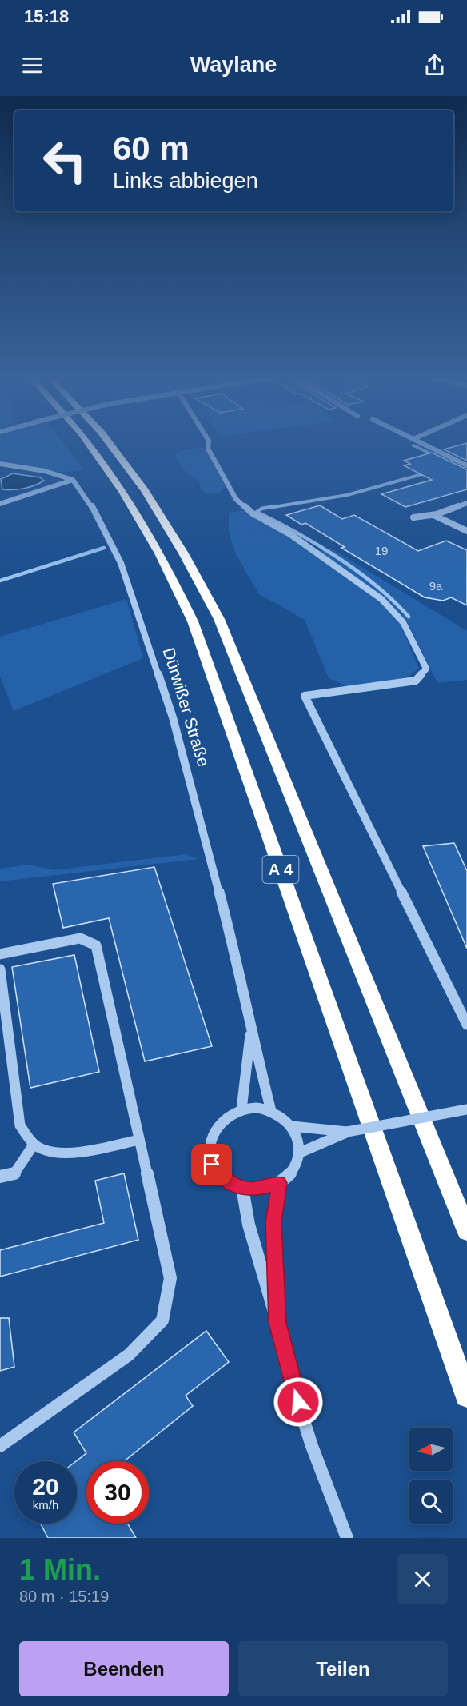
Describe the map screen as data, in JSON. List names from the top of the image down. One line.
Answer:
{"streets":{"highway":["A 4"],"street":["Dürwißer Straße"]},"house_numbers":["19","9a"],"north":"left","page":{"status":"15:18","header":"Waylane","turn":["60 m","Links abbiegen"],"speed":"20 km/h","limit":"30","heading":["1 Min.","80 m · 15:19"],"buttons":["Beenden","Teilen"]}}
